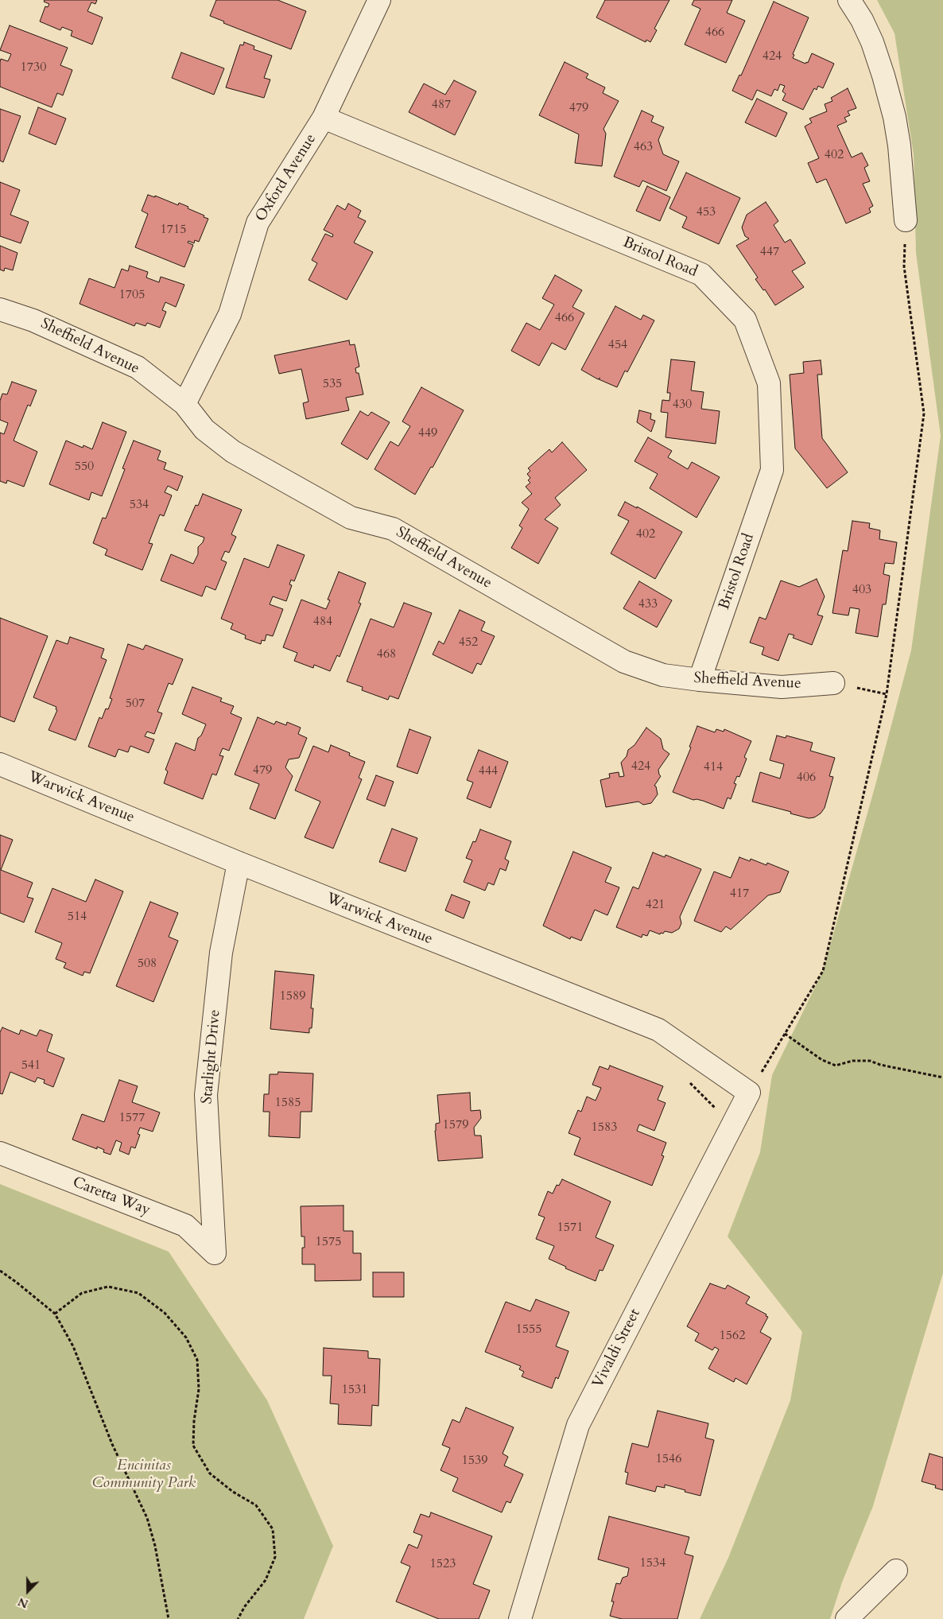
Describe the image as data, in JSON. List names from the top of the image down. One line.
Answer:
{"streets":{"street":["Oxford Avenue","Bristol Road","Sheffield Avenue","Warwick Avenue","Starlight Drive","Caretta Way","Vivaldi Street"]},"crossings":[["Oxford Avenue","Bristol Road"],["Oxford Avenue","Sheffield Avenue"],["Bristol Road","Sheffield Avenue"],["Warwick Avenue","Starlight Drive"],["Warwick Avenue","Vivaldi Street"],["Starlight Drive","Caretta Way"]],"parks":["Encinitas Community Park"],"house_numbers":["466","424","1730","487","479","463","402","453","1715","447","1705","466","454","535","430","449","550","534","402","403","433","484","452","468","507","424","414","479","444","406","417","421","514","508","1589","541","1585","1577","1579","1583","1571","1575","1555","1562","1531","1546","1539","1534","1523"],"north":"bottom"}
